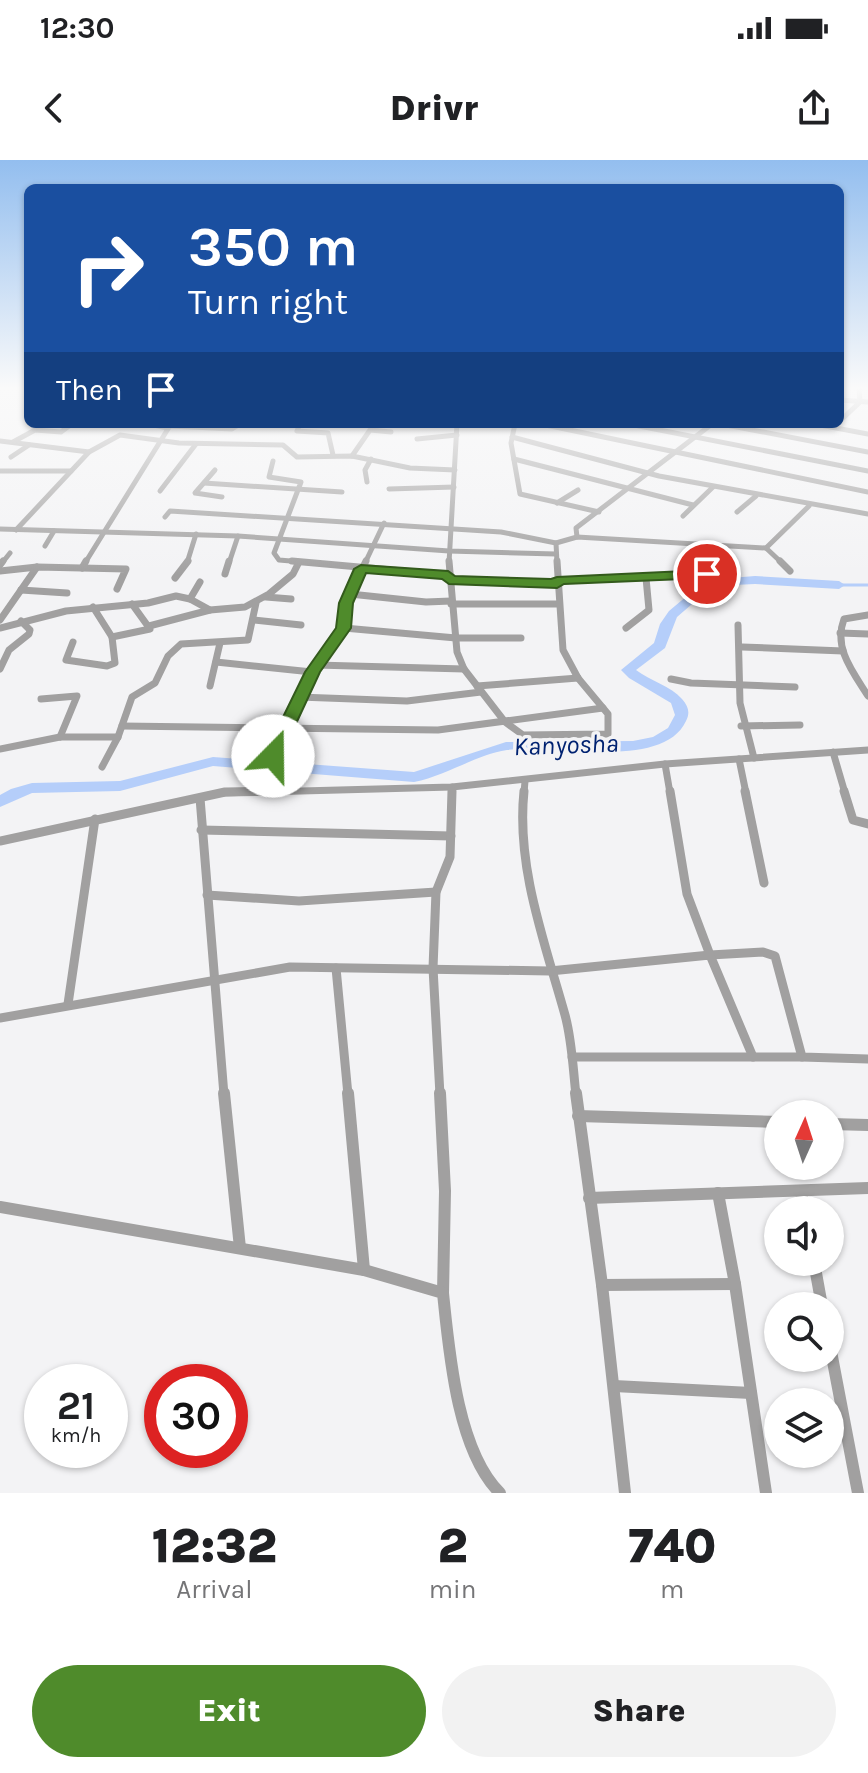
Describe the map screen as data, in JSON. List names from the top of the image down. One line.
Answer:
{"water":["Kanyosha"],"north":"top","page":{"status":"12:30","header":"Drivr","turn":["350 m","Turn right"],"then":"Then","speed":"21 km/h","limit":"30","eta":["12:32","Arrival","2","min","740","m"],"buttons":["Exit","Share"]}}
